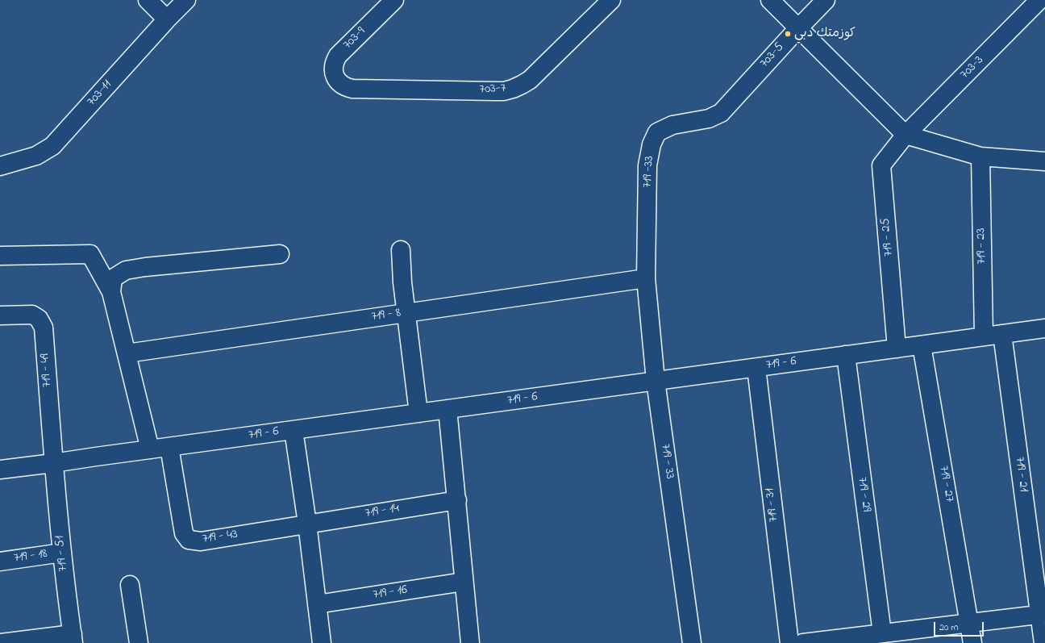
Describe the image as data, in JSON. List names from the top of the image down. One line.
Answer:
{"streets":{"street":["703-9","703-5","703-3","703-7","703-11","719 -33","719 - 25","719 - 23","719 - 8","719 - 6","719 - 49","719 - 33","719 - 21","719 - 27","719 - 29","719 - 31","719 - 14","719 - 43","719 - 51","719 - 18","719 - 16"]},"crossings":[["703-9","703-7"],["703-5","719 -33"],["703-3","719 - 25"],["719 -33","719 - 8"],["719 -33","719 - 33"],["719 - 25","719 - 6"],["719 - 23","719 - 6"],["719 - 8","719 - 33"],["719 - 6","719 - 49"],["719 - 6","719 - 33"],["719 - 6","719 - 21"],["719 - 6","719 - 27"],["719 - 6","719 - 29"],["719 - 6","719 - 31"],["719 - 6","719 - 43"],["719 - 6","719 - 51"],["719 - 49","719 - 51"],["719 - 14","719 - 43"],["719 - 51","719 - 18"]],"places":["كوزمتك دبي"],"scale_bar":"20 m"}
